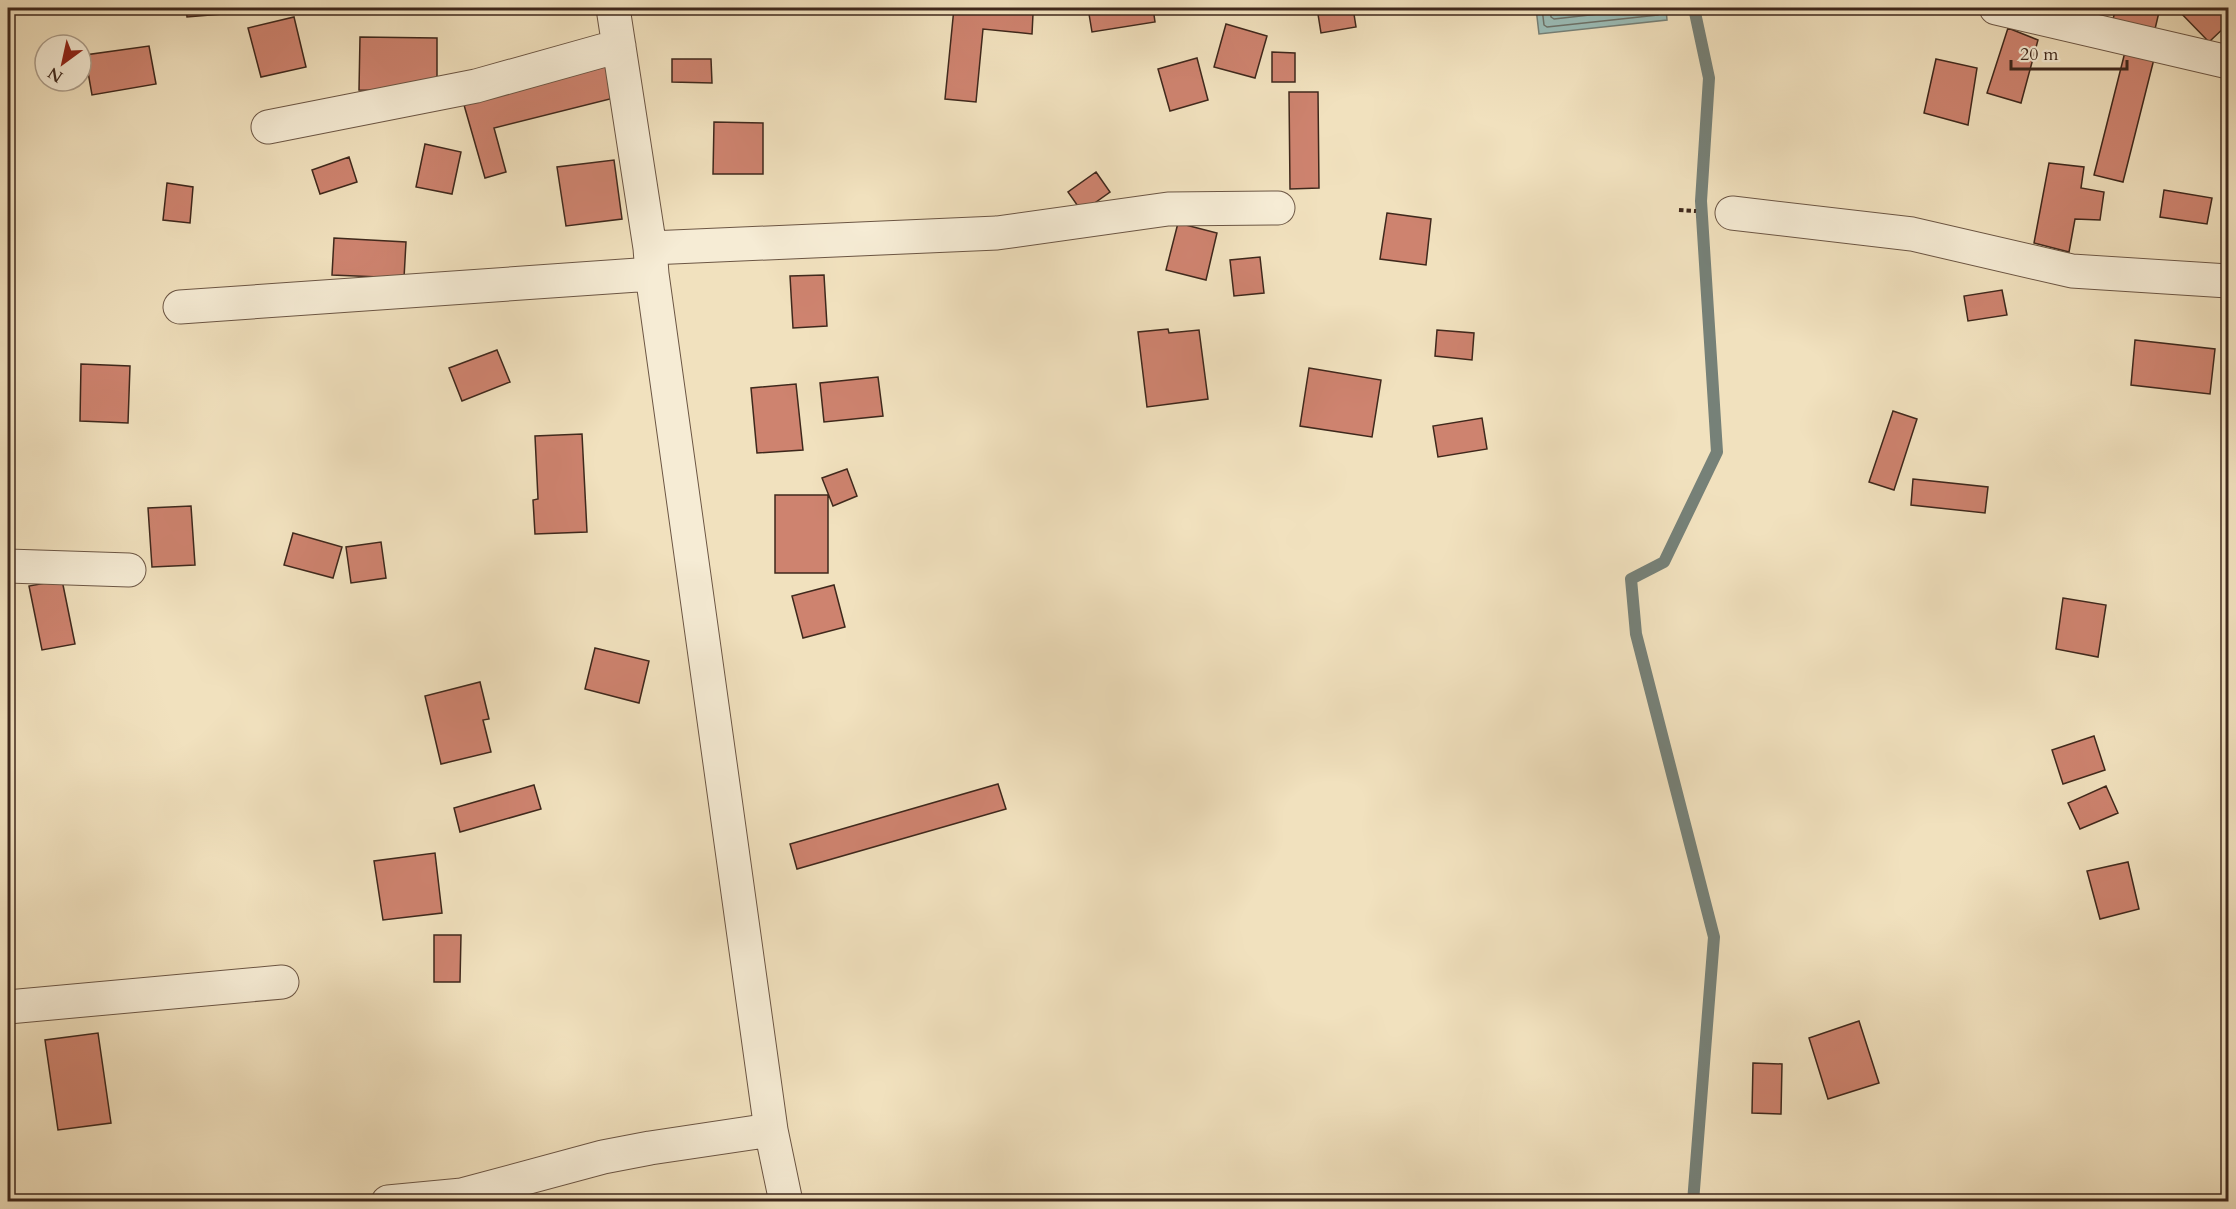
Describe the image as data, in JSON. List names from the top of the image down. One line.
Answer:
{"scale_bar":"20 m","north":"bottom left"}
